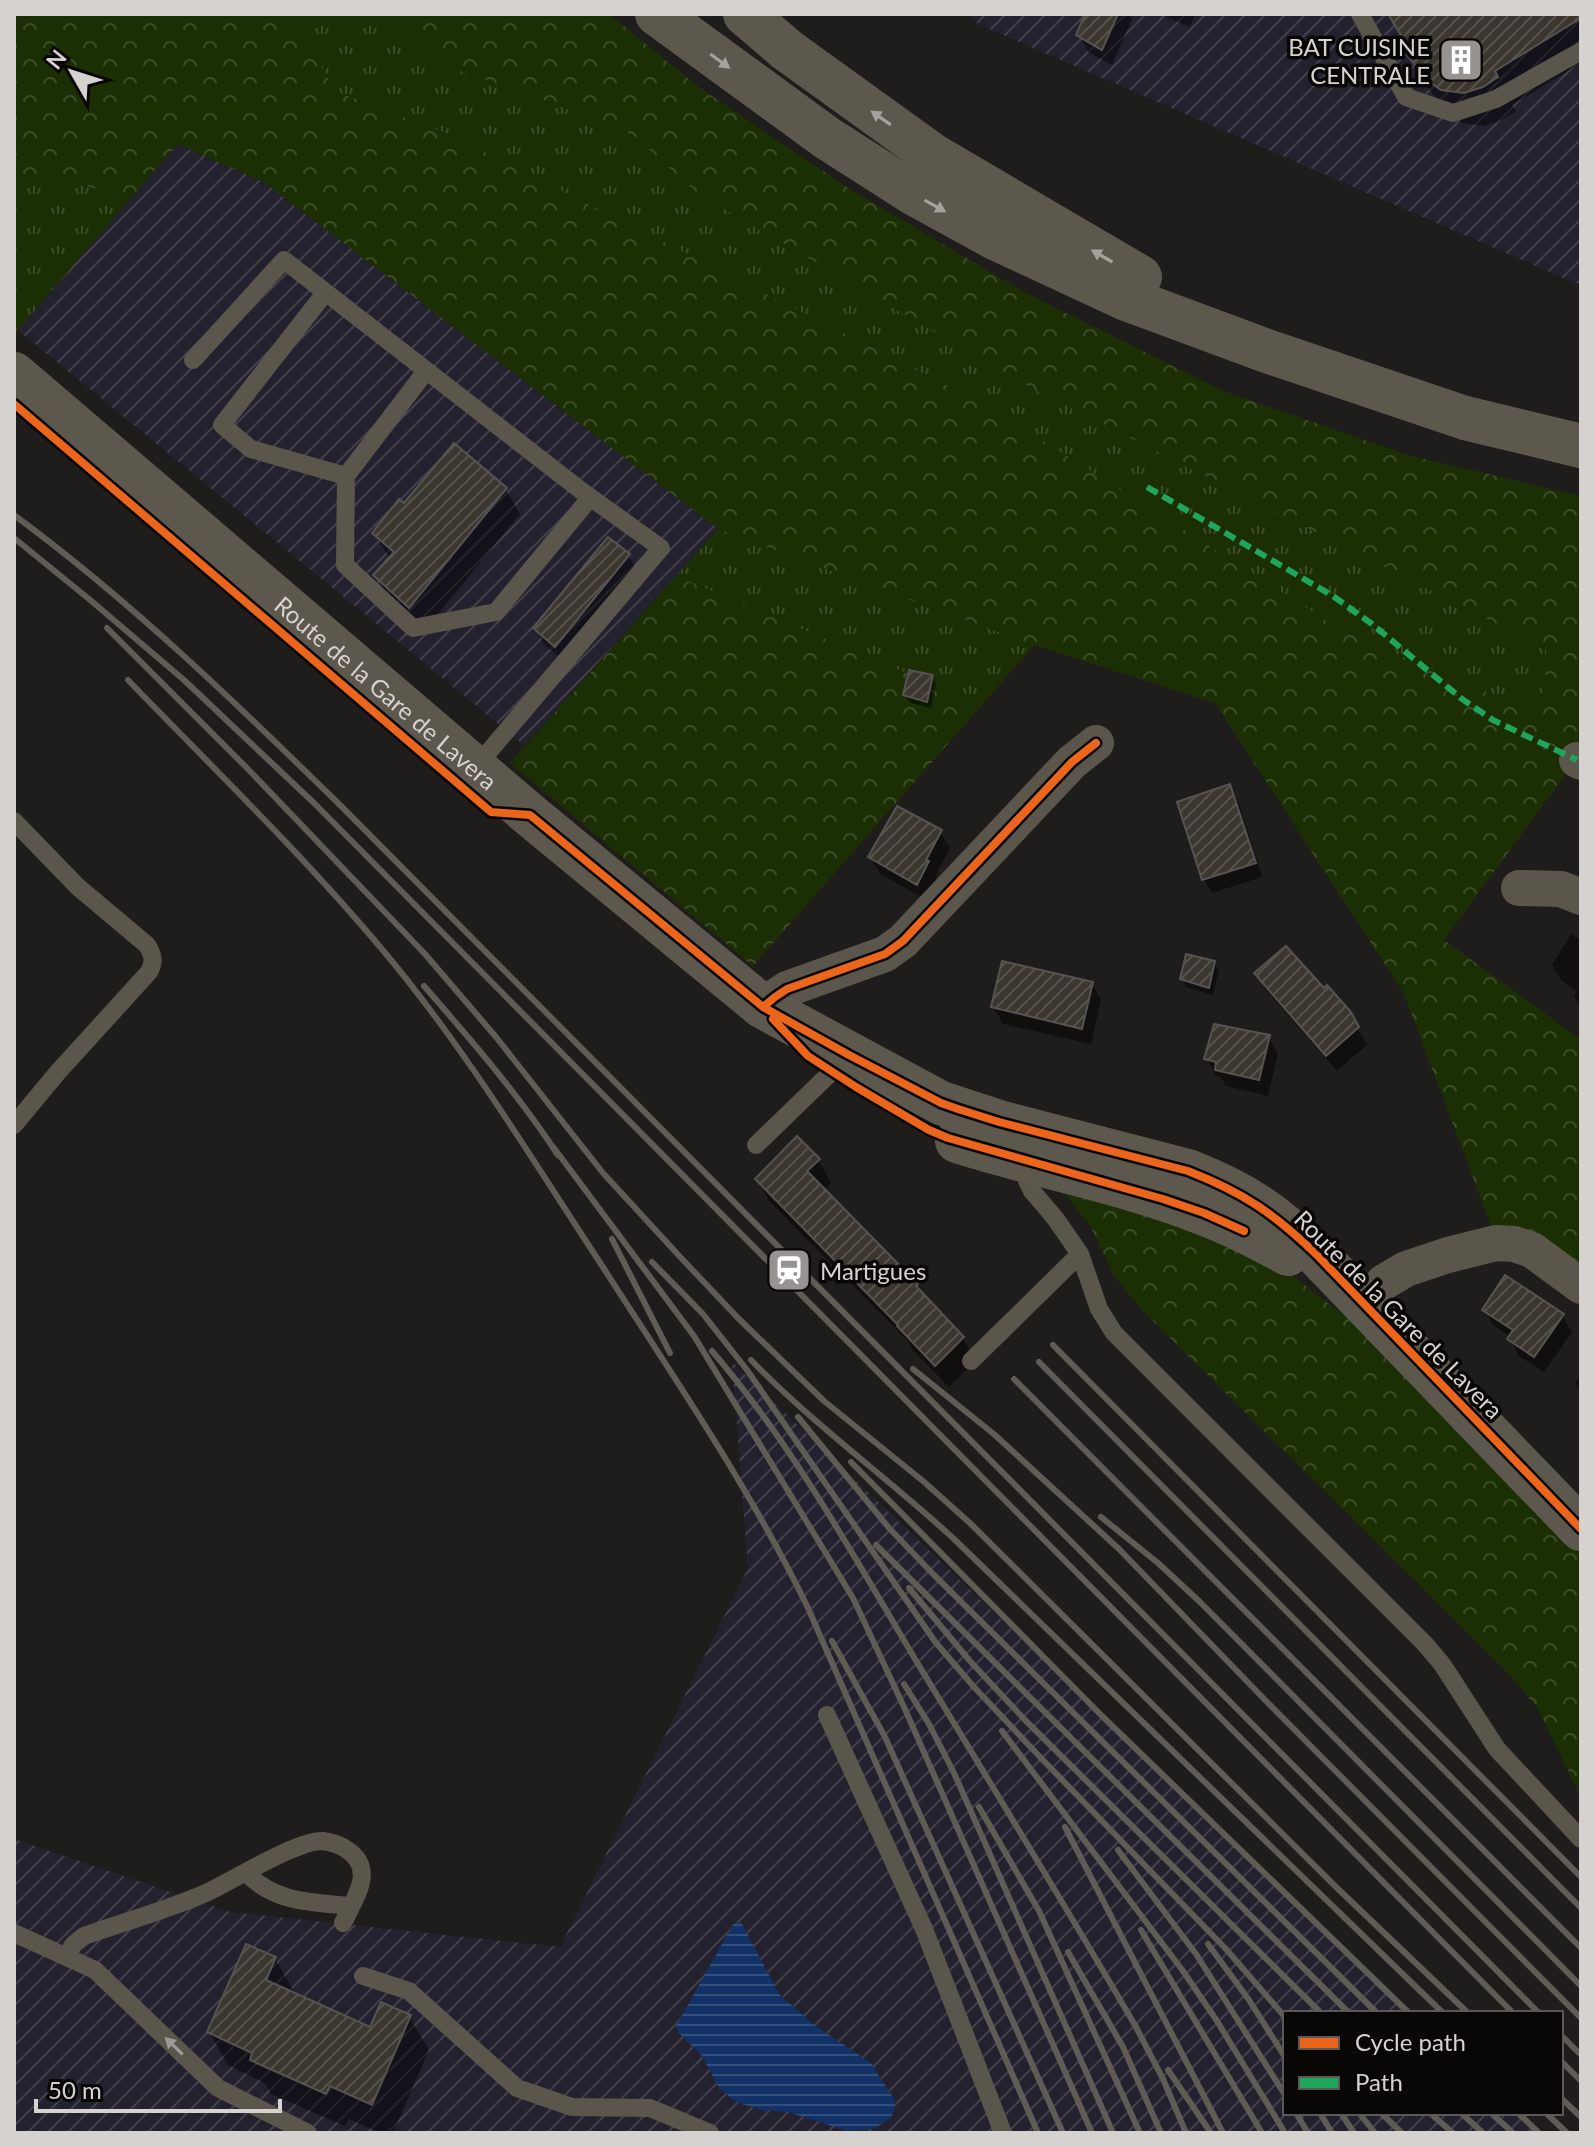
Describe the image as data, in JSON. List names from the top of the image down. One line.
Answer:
{"streets":{"street":["Route de la Gare de Lavera"]},"places":{"building":["BAT CUISINE CENTRALE"],"station":["Martigues"]},"legend":["Cycle path","Path"],"scale_bar":"50 m","north":"top left"}
